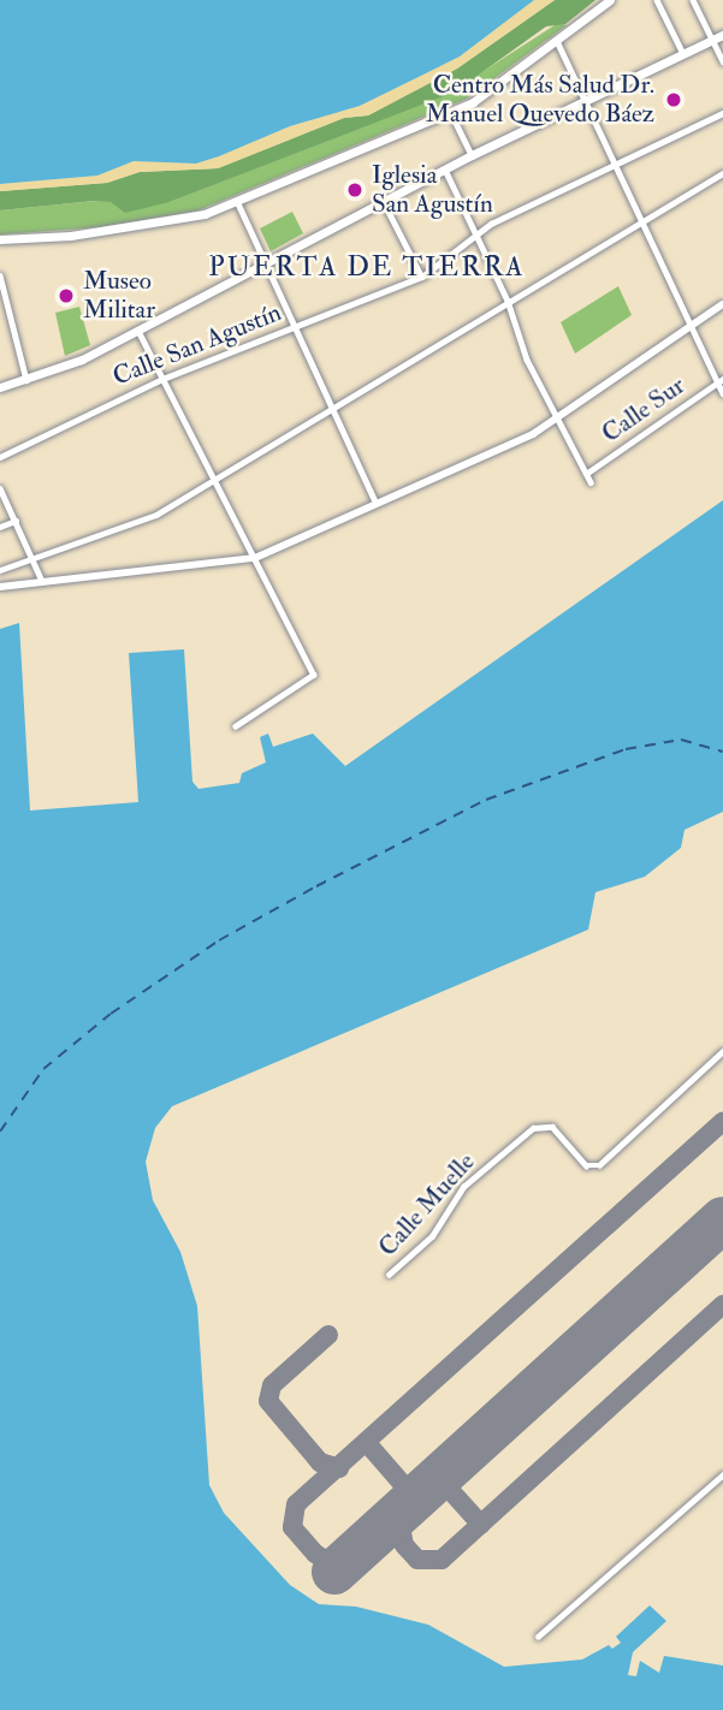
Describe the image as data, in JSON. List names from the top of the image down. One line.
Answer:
{"streets":{"street":["Calle San Agustín","Calle Sur","Calle Muelle"]},"districts":["PUERTA DE TIERRA"],"places":["Centro Más Salud Dr. Manuel Quevedo Báez","Iglesia San Agustín","Museo Militar"]}
